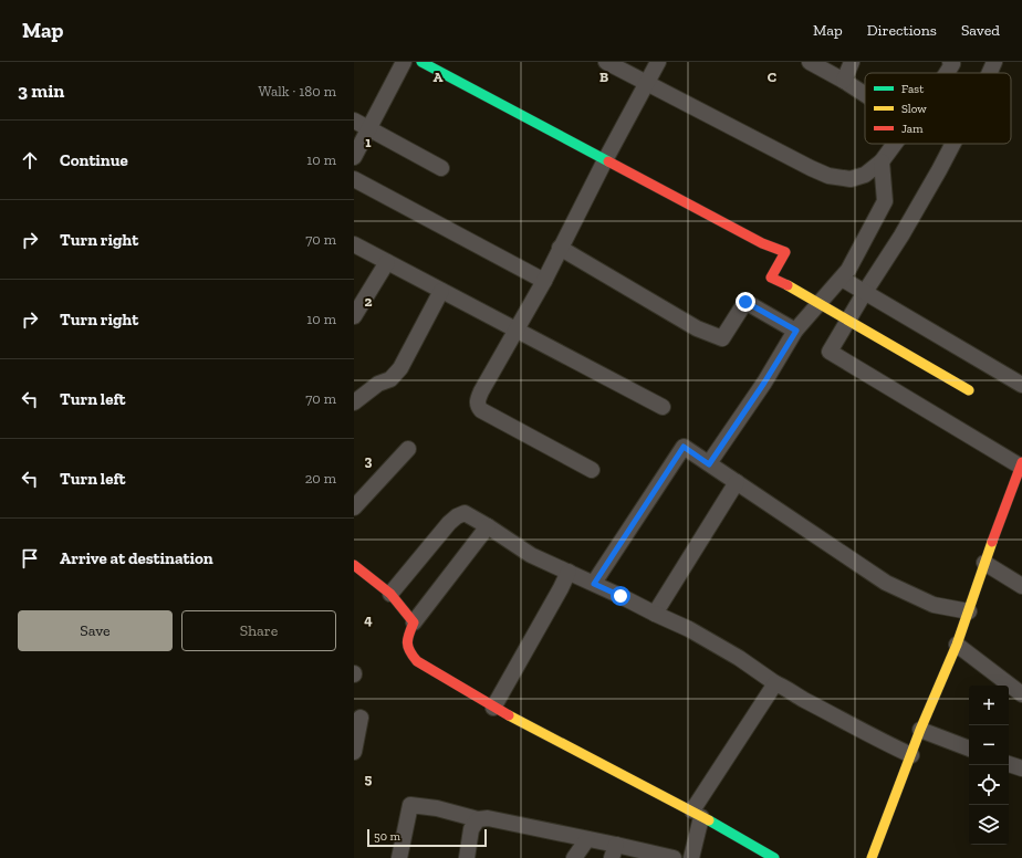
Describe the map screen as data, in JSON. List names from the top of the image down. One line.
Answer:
{"legend":["Fast","Slow","Jam"],"scale_bar":"50 m","page":{"header":"Map","nav":["Map","Directions","Saved"],"heading":["3 min","Walk · 180 m"],"list":[["Continue","10 m"],["Turn right","70 m"],["Turn right","10 m"],["Turn left","70 m"],["Turn left","20 m"],"Arrive at destination"],"buttons":["Save","Share"],"map_buttons":["+","−"],"scale":"50 m"},"grid":{"columns":["A","B","C"],"rows":["1","2","3","4","5"]}}
